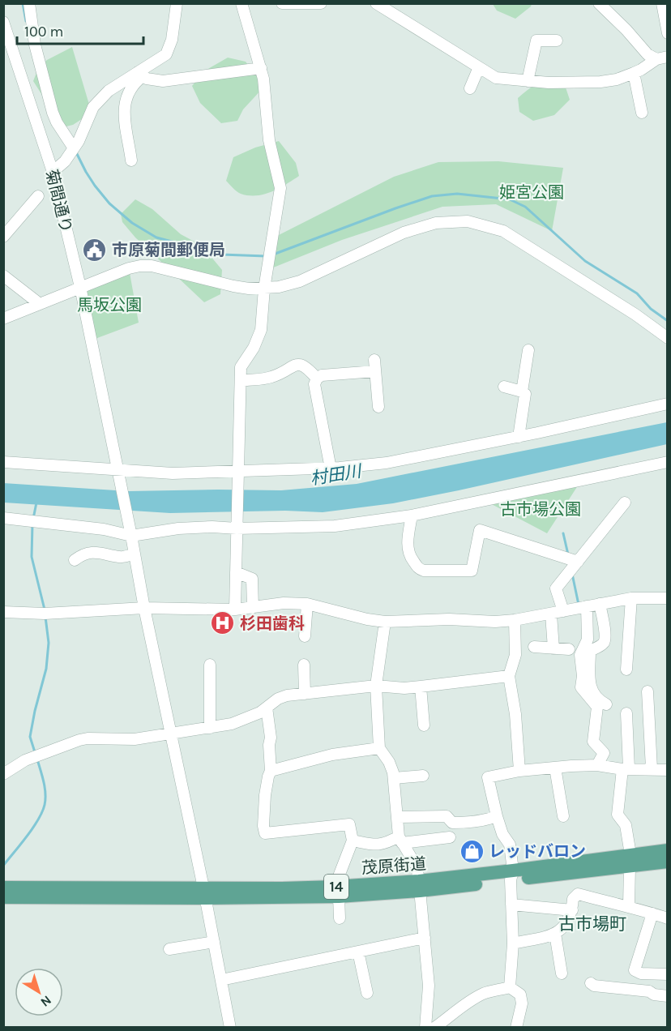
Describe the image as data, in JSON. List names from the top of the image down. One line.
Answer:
{"streets":{"main road":["茂原街道","14"],"street":["菊間通り"]},"crossings":[["菊間通り","茂原街道"]],"districts":["古市場町"],"water":["村田川"],"parks":["姫宮公園","馬坂公園","古市場公園"],"places":{"public building":["市原菊間郵便局"],"hospital":["杉田歯科"],"shop":["レッドバロン"]},"scale_bar":"100 m","north":"bottom right"}
